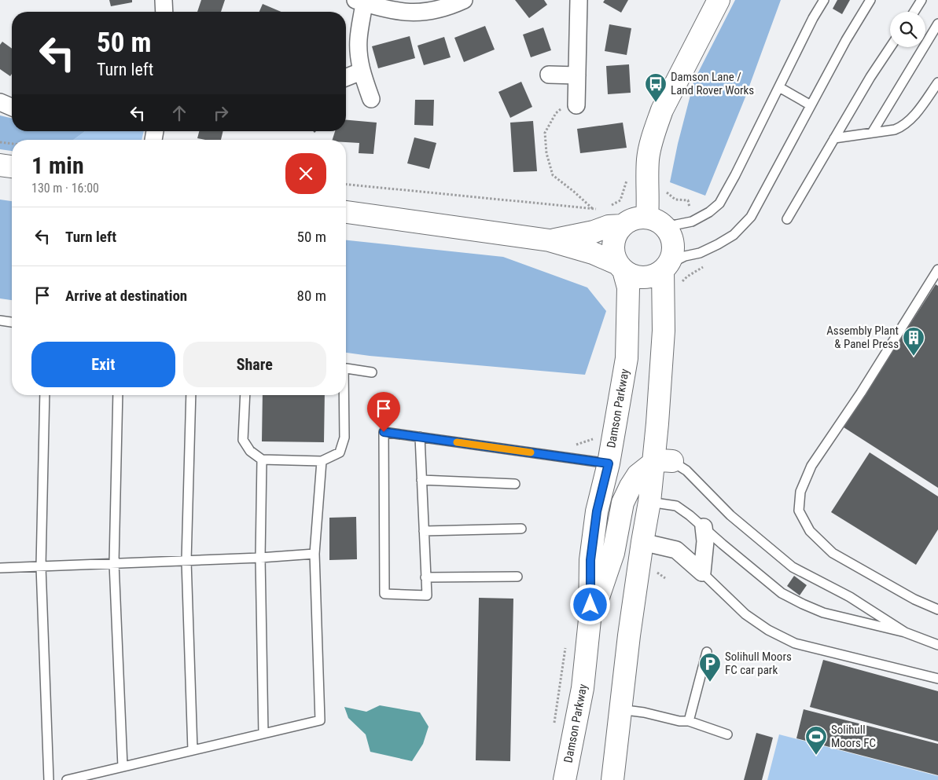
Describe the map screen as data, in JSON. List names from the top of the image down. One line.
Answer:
{"streets":{"street":["Damson Parkway"]},"places":{"bus stop":["Damson Lane / Land Rover Works"],"building":["Assembly Plant & Panel Press"],"parking":["Solihull Moors FC car park"],"sports":["Solihull Moors FC"]},"page":{"turn":["50 m","Turn left"],"heading":["1 min","130 m · 16:00"],"list":[{"name":"Turn left","value":"50 m"},{"name":"Arrive at destination","value":"80 m"}],"buttons":["Exit","Share"]}}
